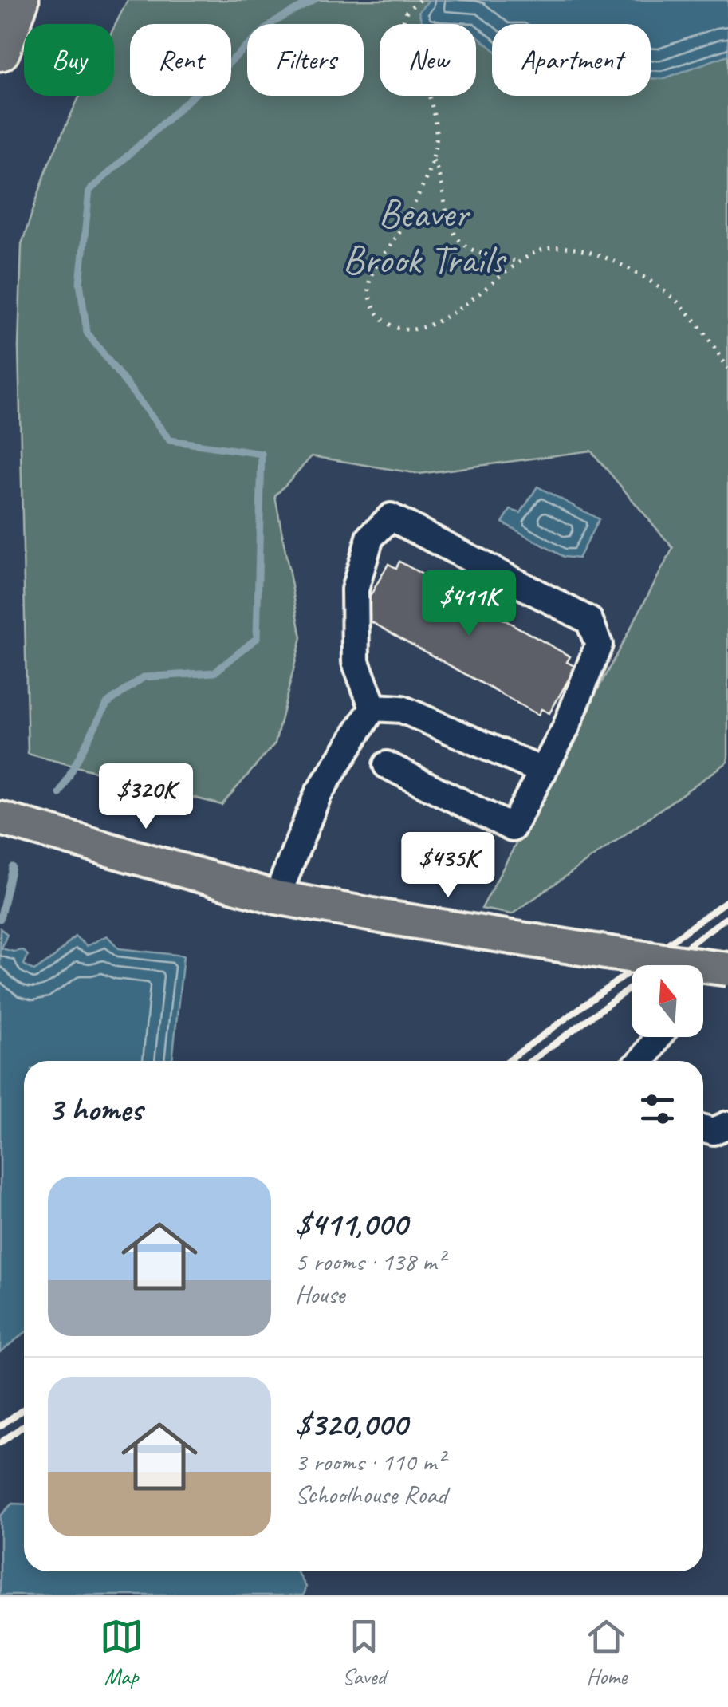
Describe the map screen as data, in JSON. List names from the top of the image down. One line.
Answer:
{"parks":["Beaver Brook Trails"],"north":"top","page":{"chip":["Buy","Rent","Filters","New","Apartment"],"price":["$411K","$320K","$435K"],"heading":"3 homes","list":[{"name":"$411,000","note":"5 rooms · 138 m² · House"},{"name":"$320,000","note":"3 rooms · 110 m² · Schoolhouse Road"}],"tabs":["Map","Saved","Home"]}}
